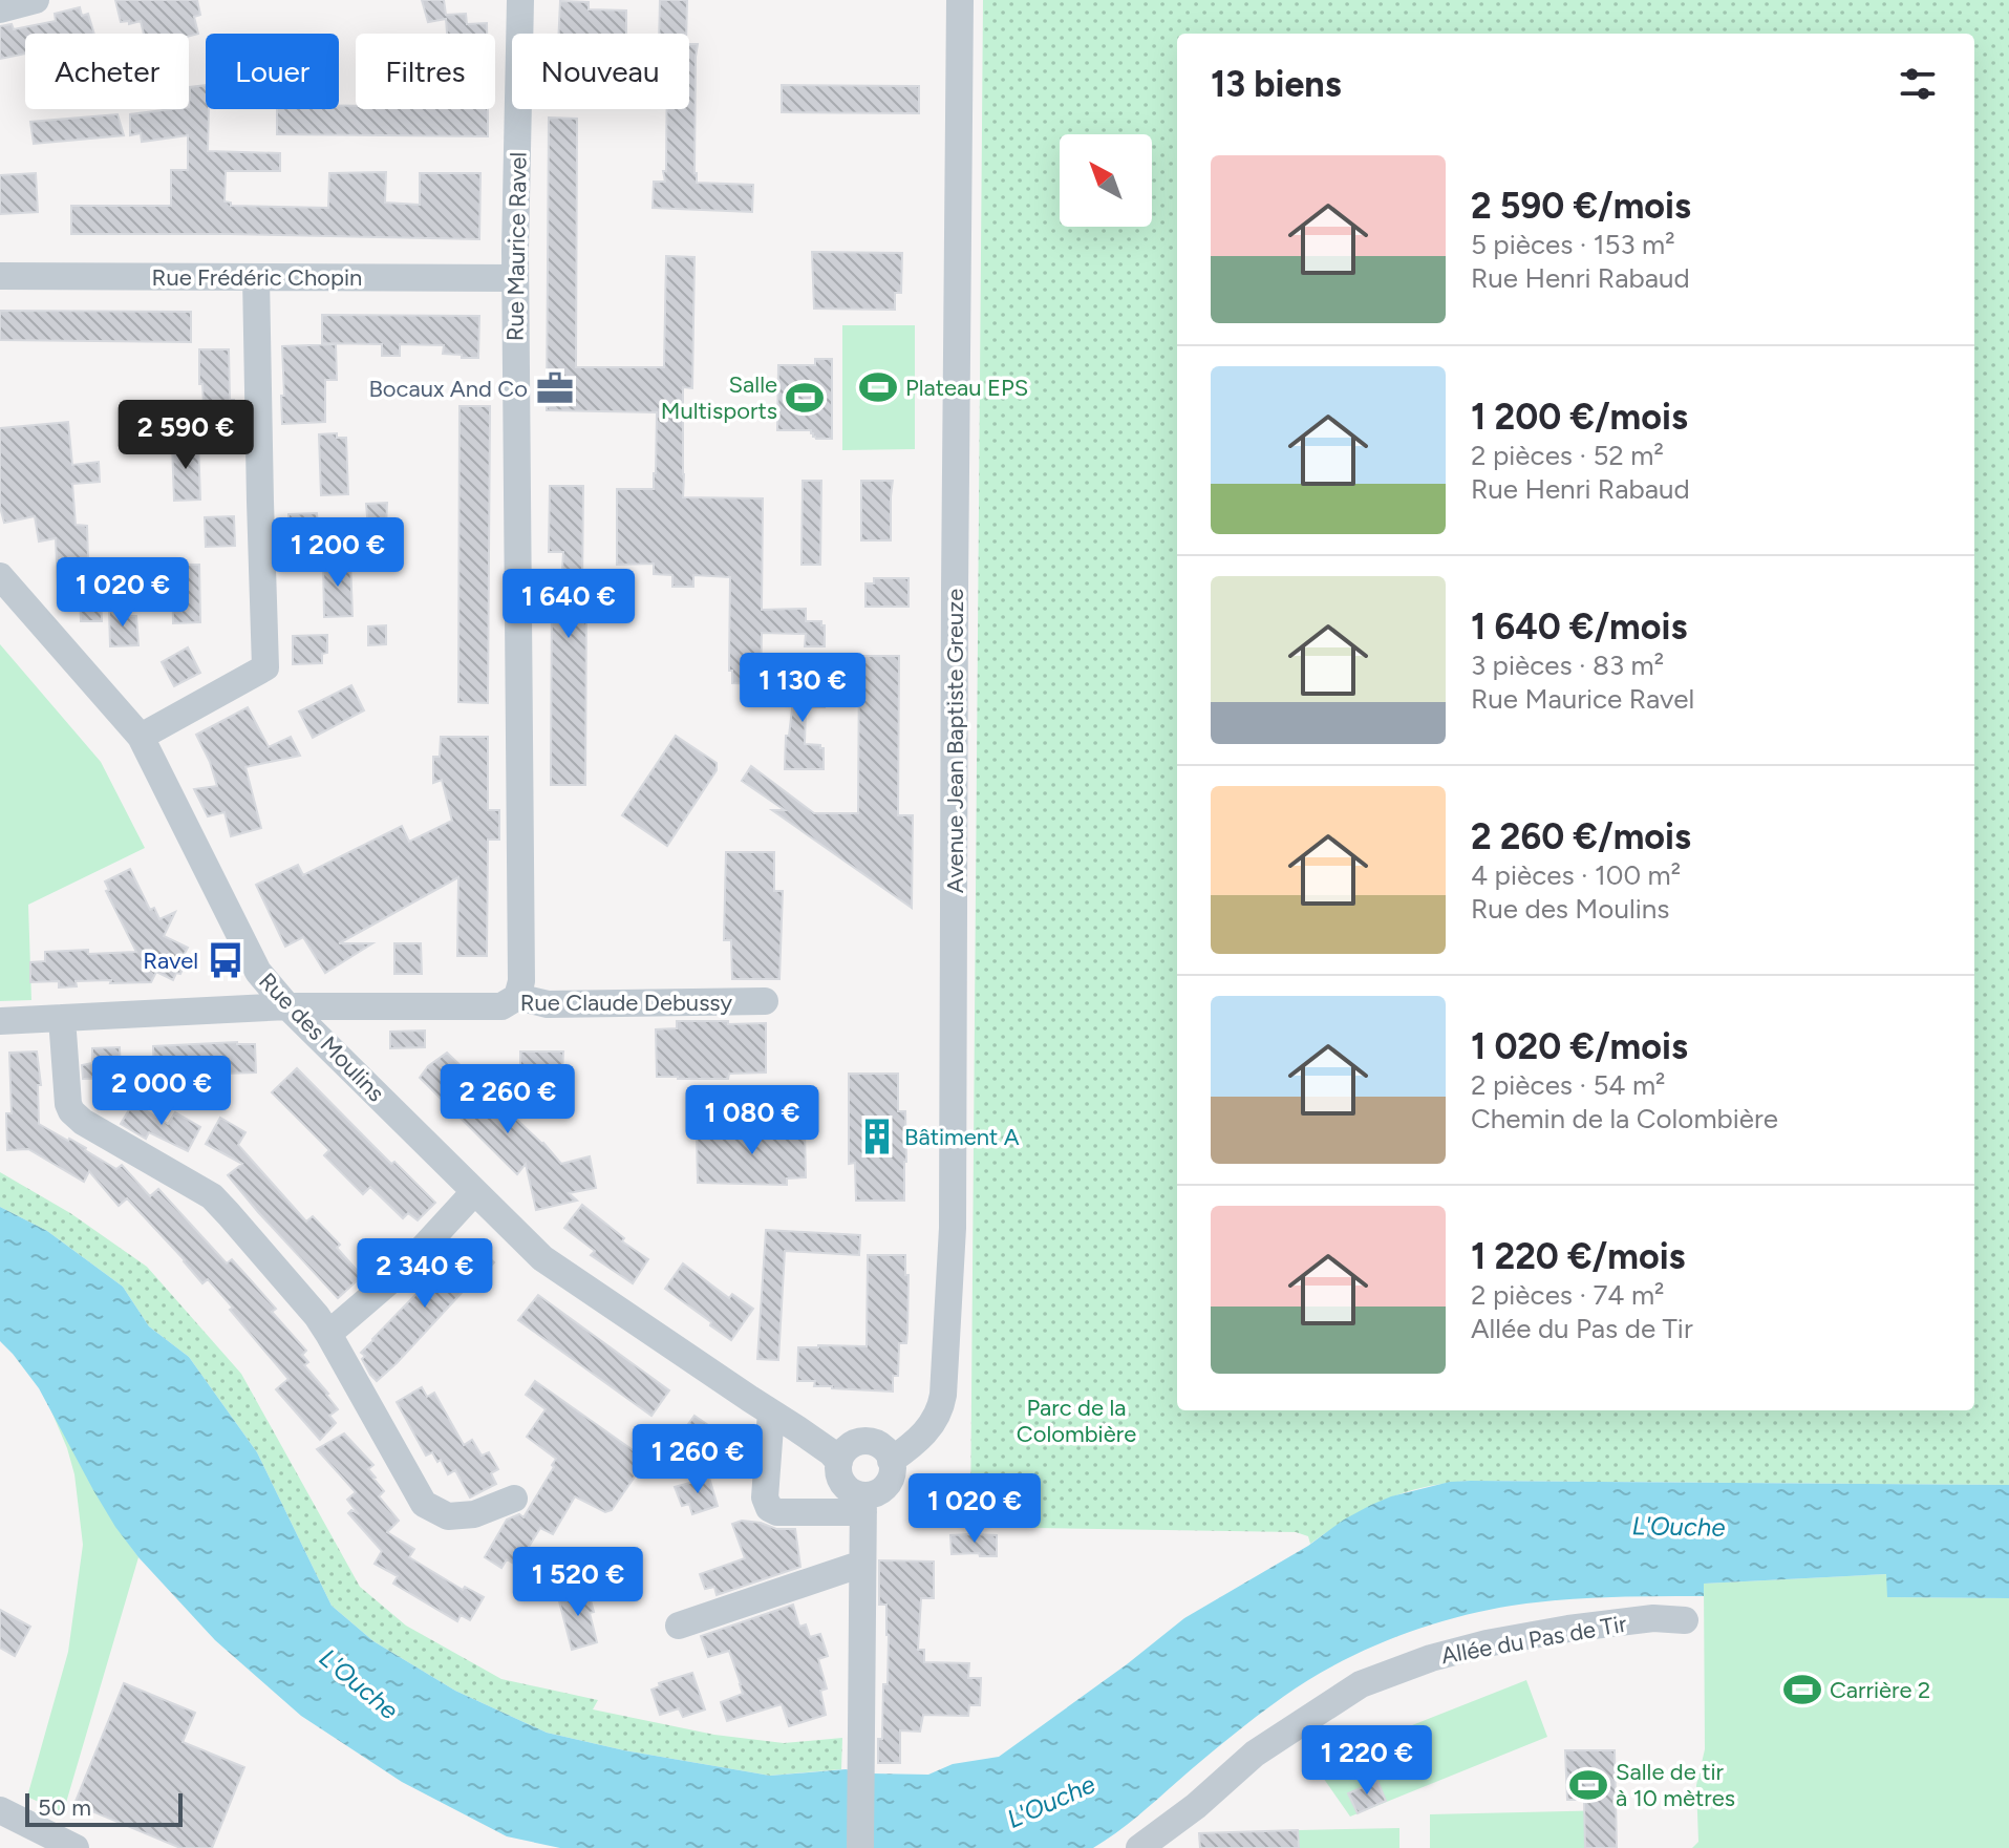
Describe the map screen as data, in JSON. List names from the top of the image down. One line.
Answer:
{"streets":{"street":["Rue Maurice Ravel","Rue Frédéric Chopin","Avenue Jean Baptiste Greuze","Rue Claude Debussy","Rue des Moulins","Allée du Pas de Tir"]},"crossings":[["Rue Maurice Ravel","Rue Frédéric Chopin"],["Rue Maurice Ravel","Rue Claude Debussy"],["Avenue Jean Baptiste Greuze","Rue des Moulins"],["Rue Claude Debussy","Rue des Moulins"]],"water":["L'Ouche"],"parks":["Parc de la Colombière"],"places":{"sports":["Plateau EPS","Salle Multisports","Carrière 2","Salle de tir à 10 mètres"],"office":["Bocaux And Co"],"bus stop":["Ravel"],"building":["Bâtiment A"]},"scale_bar":"50 m","north":"top left","page":{"chip":["Acheter","Louer","Filtres","Nouveau"],"heading":"13 biens","list":[{"name":"2 590 €/mois","note":"5 pièces · 153 m² · Rue Henri Rabaud"},{"name":"1 200 €/mois","note":"2 pièces · 52 m² · Rue Henri Rabaud"},{"name":"1 640 €/mois","note":"3 pièces · 83 m² · Rue Maurice Ravel"},{"name":"2 260 €/mois","note":"4 pièces · 100 m² · Rue des Moulins"},{"name":"1 020 €/mois","note":"2 pièces · 54 m² · Chemin de la Colombière"},{"name":"1 220 €/mois","note":"2 pièces · 74 m² · Allée du Pas de Tir"}],"price":["2 590 €","1 200 €","1 020 €","1 640 €","1 130 €","2 000 €","2 260 €","1 080 €","2 340 €","1 260 €","1 020 €","1 520 €","1 220 €"],"scale":"50 m"}}
